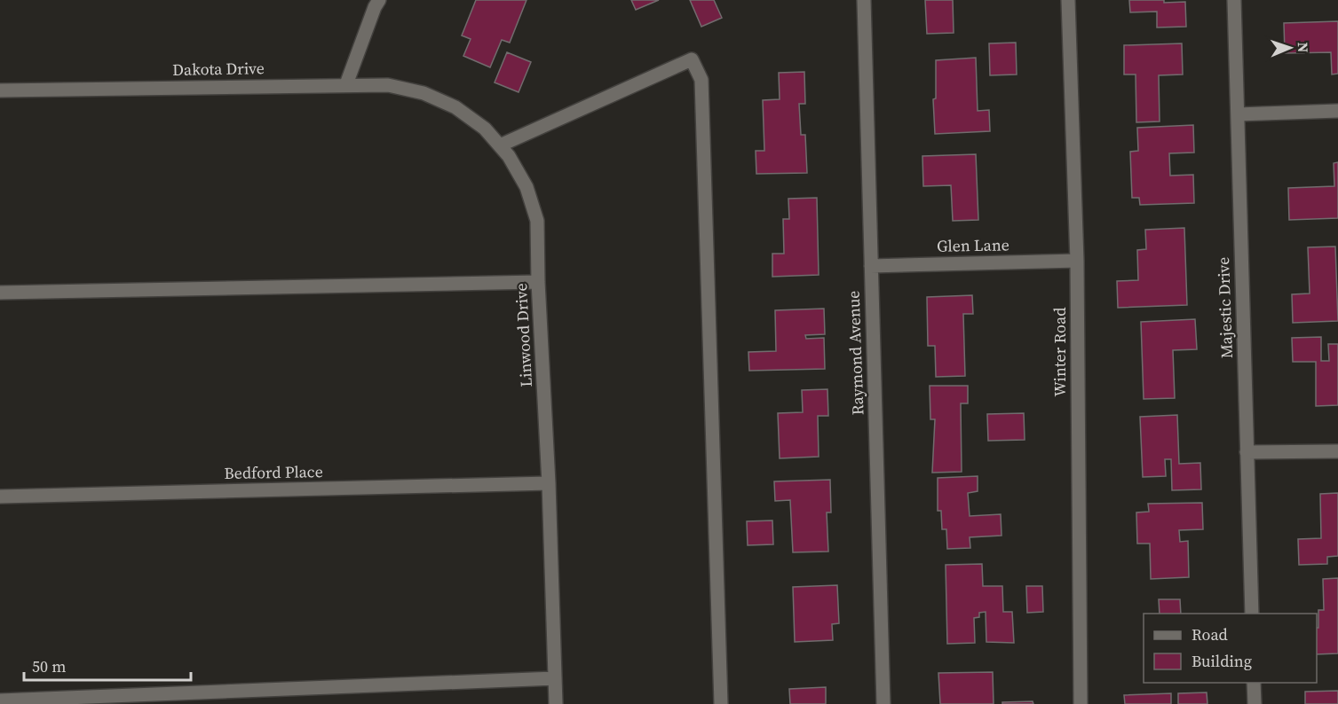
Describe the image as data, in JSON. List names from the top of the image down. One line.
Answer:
{"streets":{"street":["Dakota Drive","Glen Lane","Majestic Drive","Linwood Drive","Winter Road","Raymond Avenue","Bedford Place"]},"crossings":[["Dakota Drive","Linwood Drive"],["Glen Lane","Winter Road"],["Glen Lane","Raymond Avenue"],["Linwood Drive","Bedford Place"]],"legend":["Road","Building"],"scale_bar":"50 m","north":"right"}
